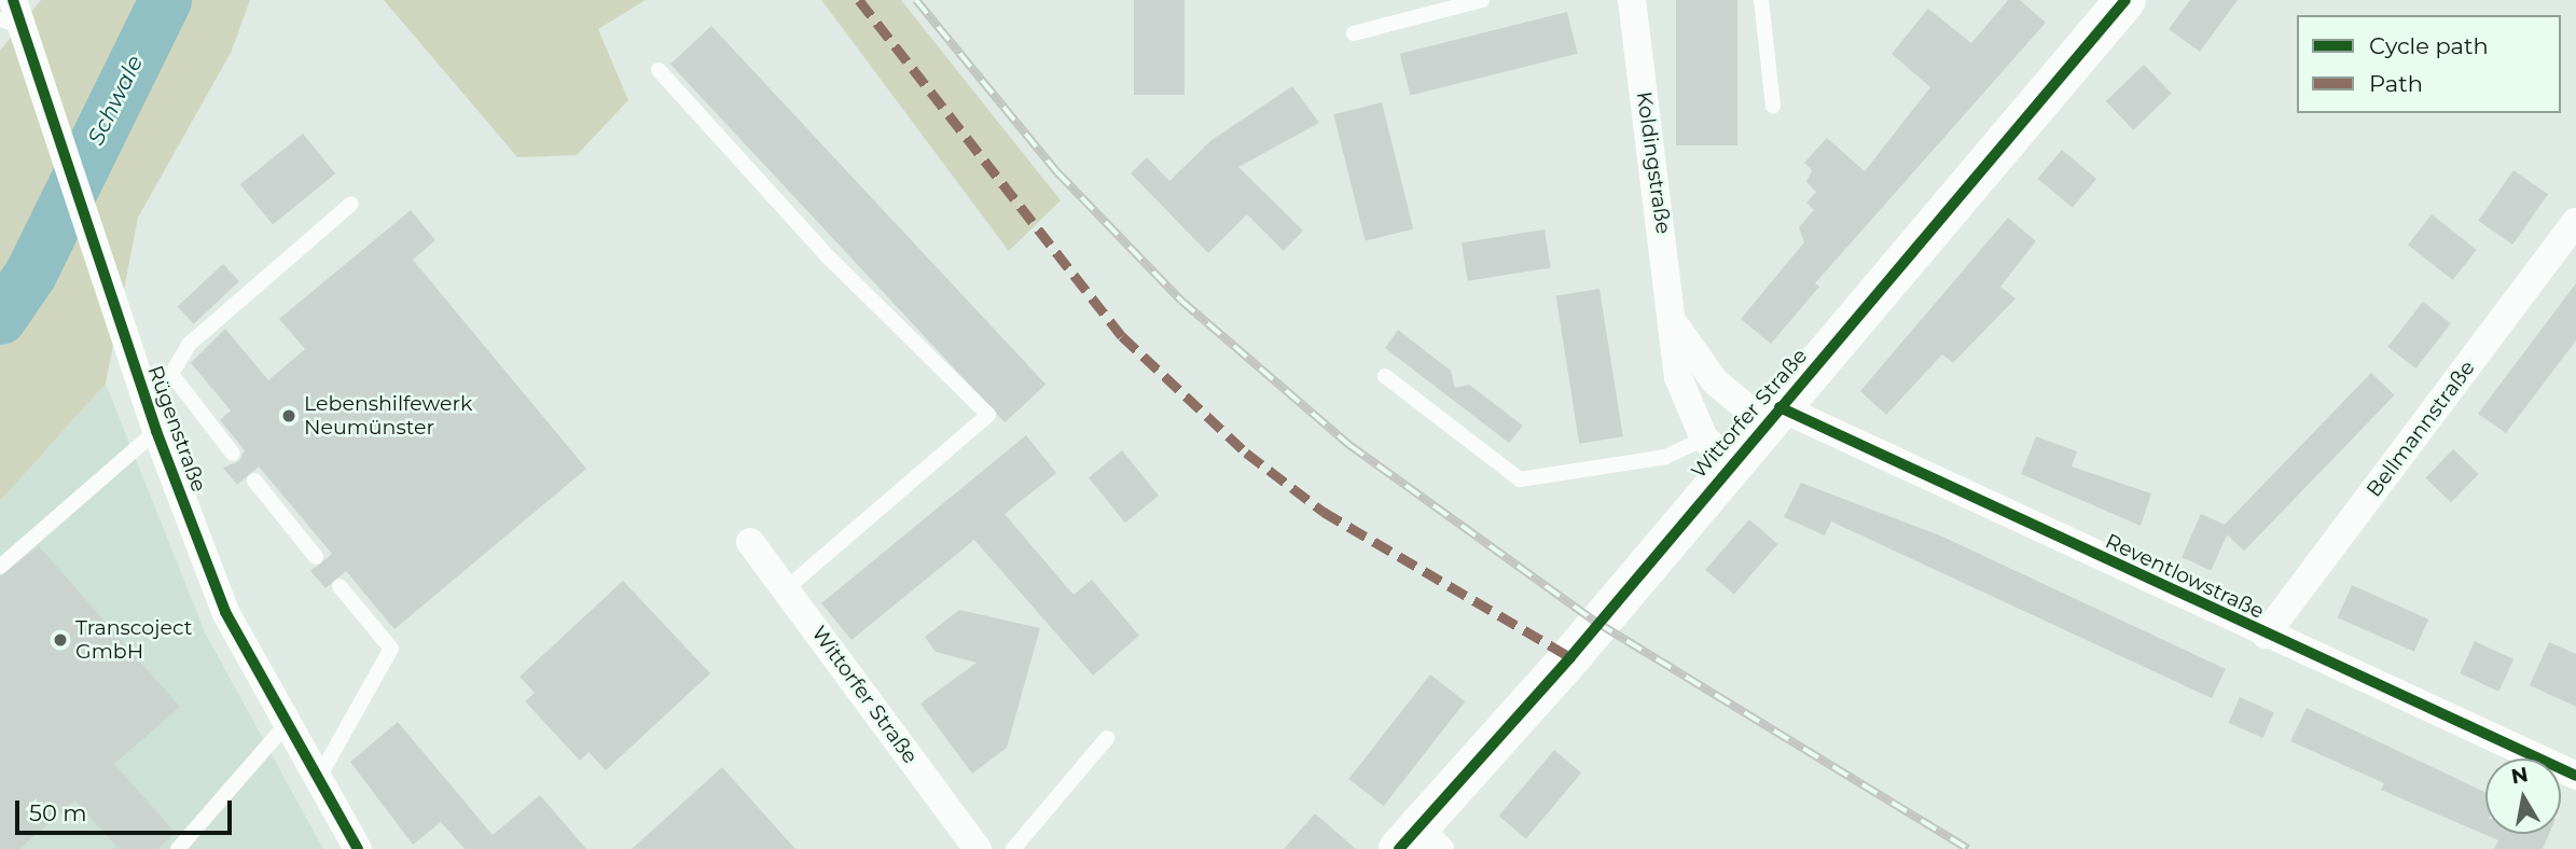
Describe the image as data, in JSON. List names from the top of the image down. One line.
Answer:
{"streets":{"street":["Koldingstraße","Wittorfer Straße","Rügenstraße","Bellmannstraße","Reventlowstraße"]},"crossings":[["Koldingstraße","Wittorfer Straße"],["Koldingstraße","Reventlowstraße"],["Wittorfer Straße","Reventlowstraße"],["Bellmannstraße","Reventlowstraße"]],"water":["Schwale"],"places":["Lebenshilfewerk Neumünster","Transcoject GmbH"],"legend":["Cycle path","Path"],"scale_bar":"50 m","north":"top"}
